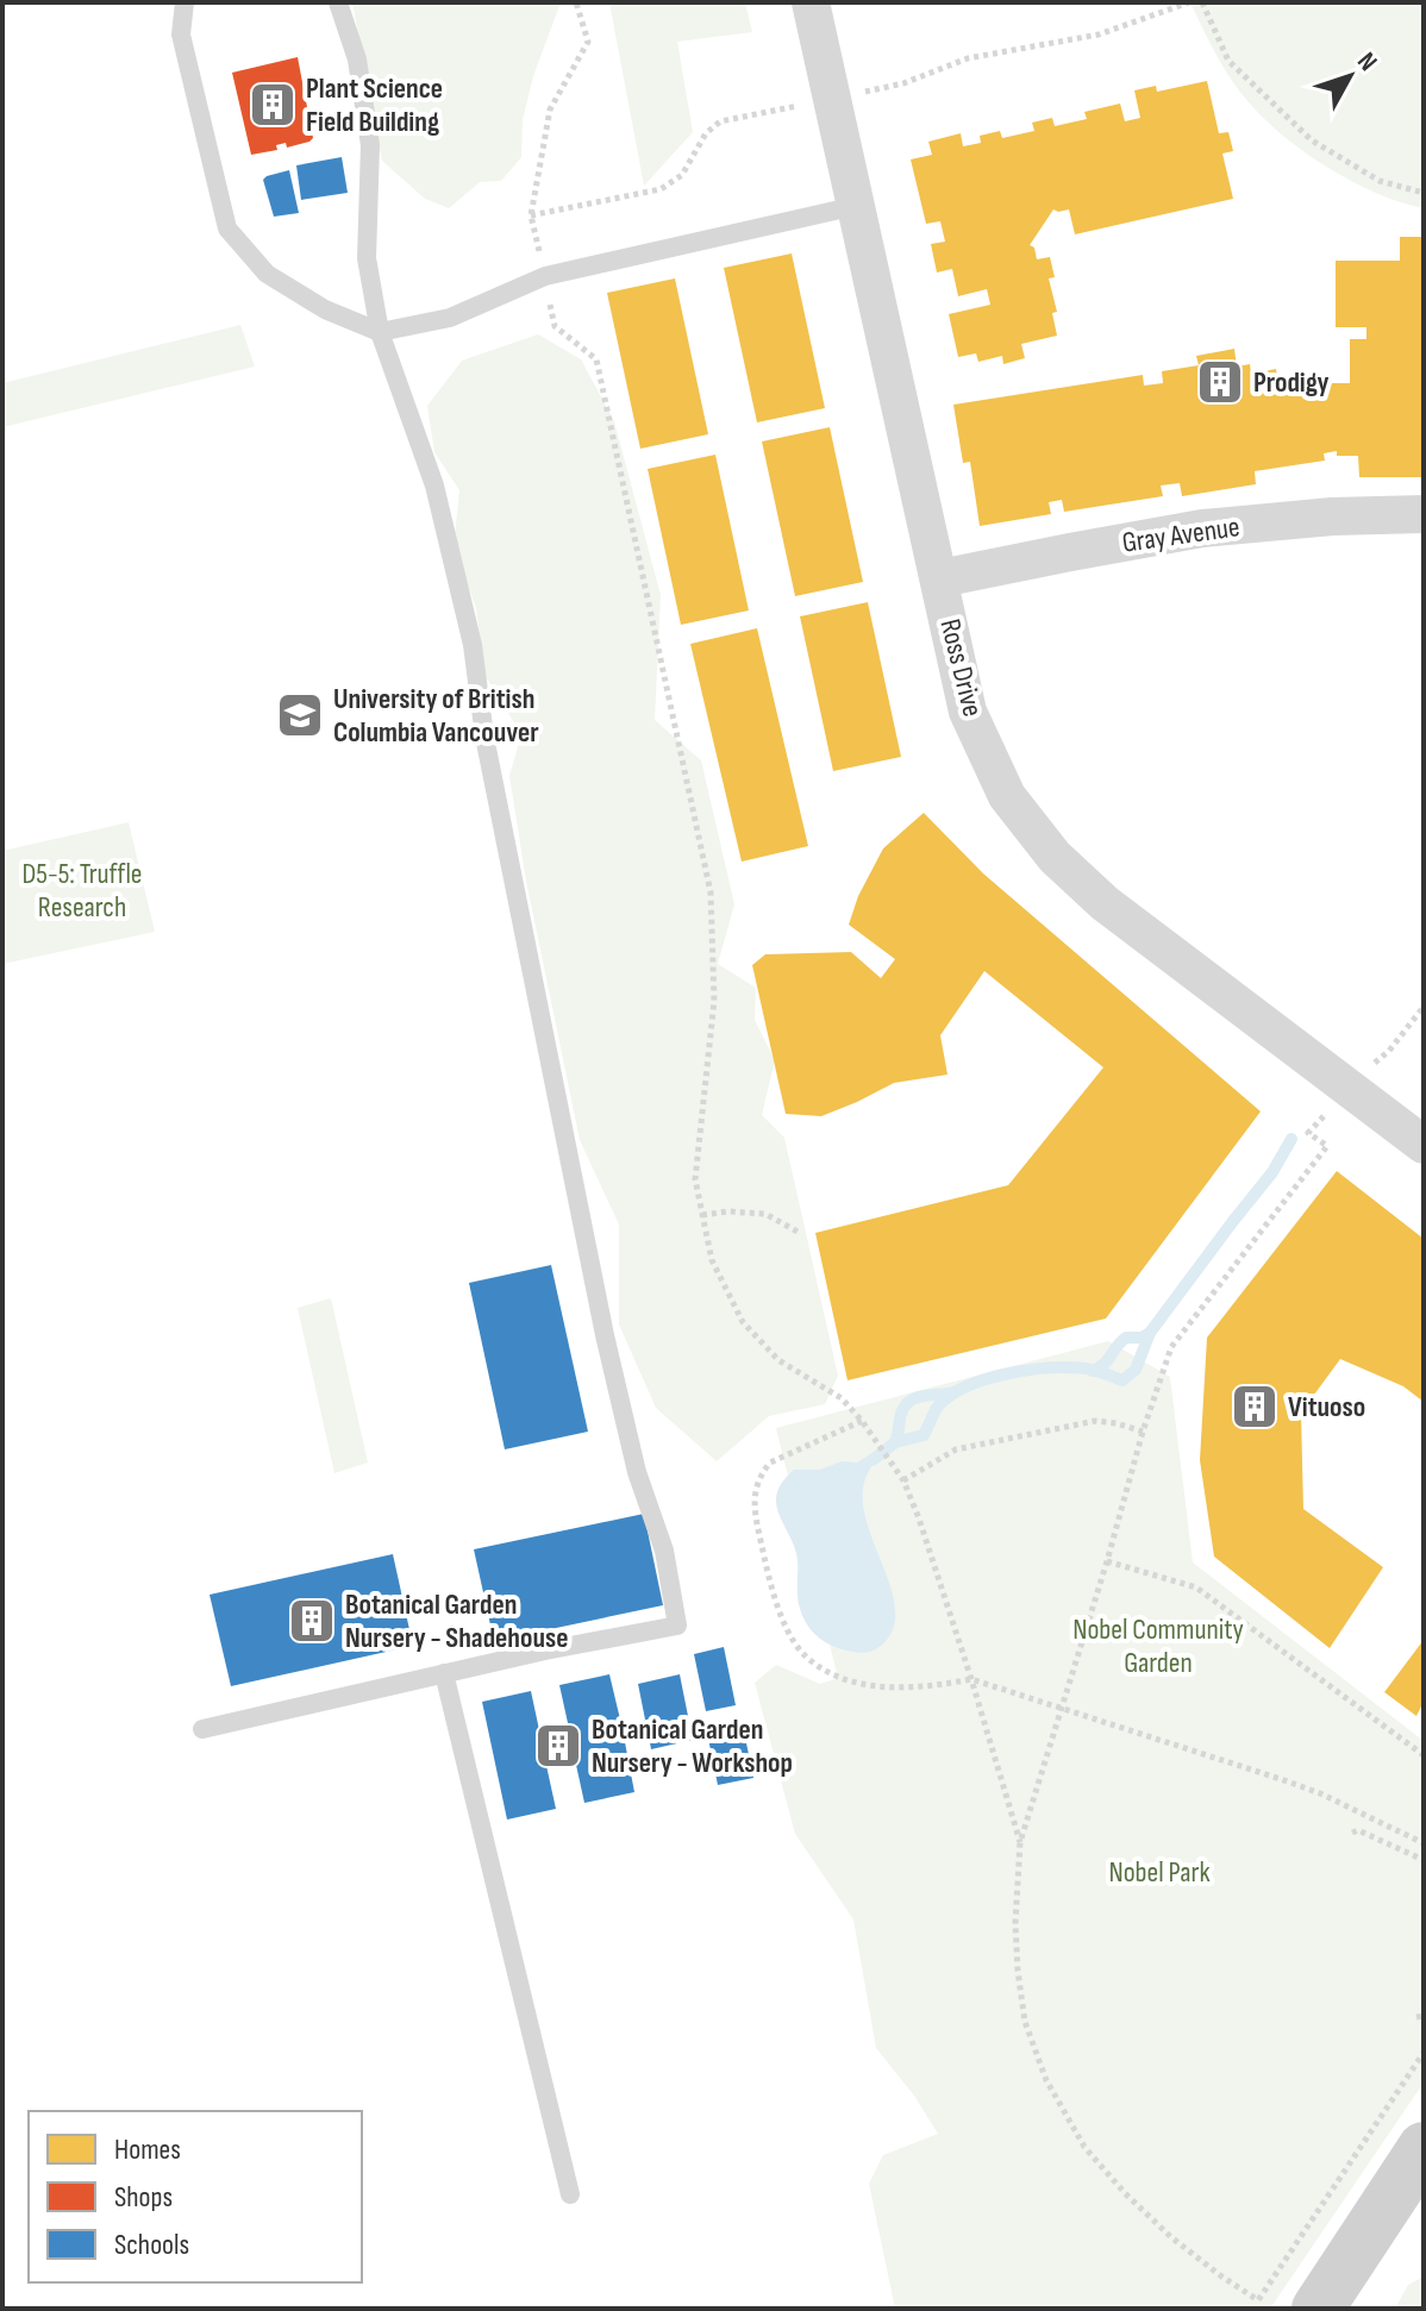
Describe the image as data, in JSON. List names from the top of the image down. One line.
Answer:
{"streets":{"street":["Gray Avenue","Ross Drive"]},"crossings":[["Gray Avenue","Ross Drive"]],"parks":["D5-5: Truffle Research","Nobel Community Garden","Nobel Park"],"places":{"building":["Plant Science Field Building","Prodigy","Vituoso","Botanical Garden Nursery - Shadehouse","Botanical Garden Nursery - Workshop"],"school or university":["University of British Columbia Vancouver"]},"legend":["Homes","Shops","Schools"],"north":"top right"}
